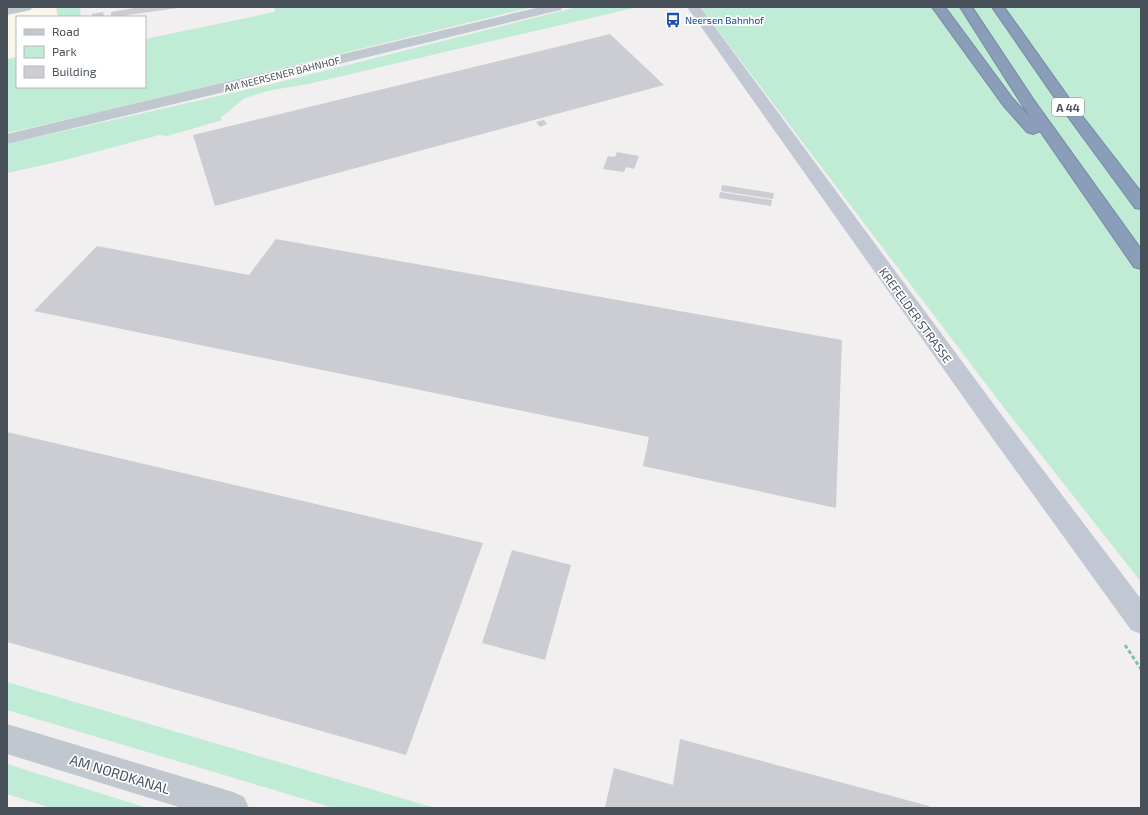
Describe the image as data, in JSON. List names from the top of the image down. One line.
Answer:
{"streets":{"highway":["A 44"],"street":["AM NEERSENER BAHNHOF","KREFELDER STRASSE","AM NORDKANAL"]},"places":{"bus stop":["Neersen Bahnhof"]},"legend":["Road","Park","Building"]}
